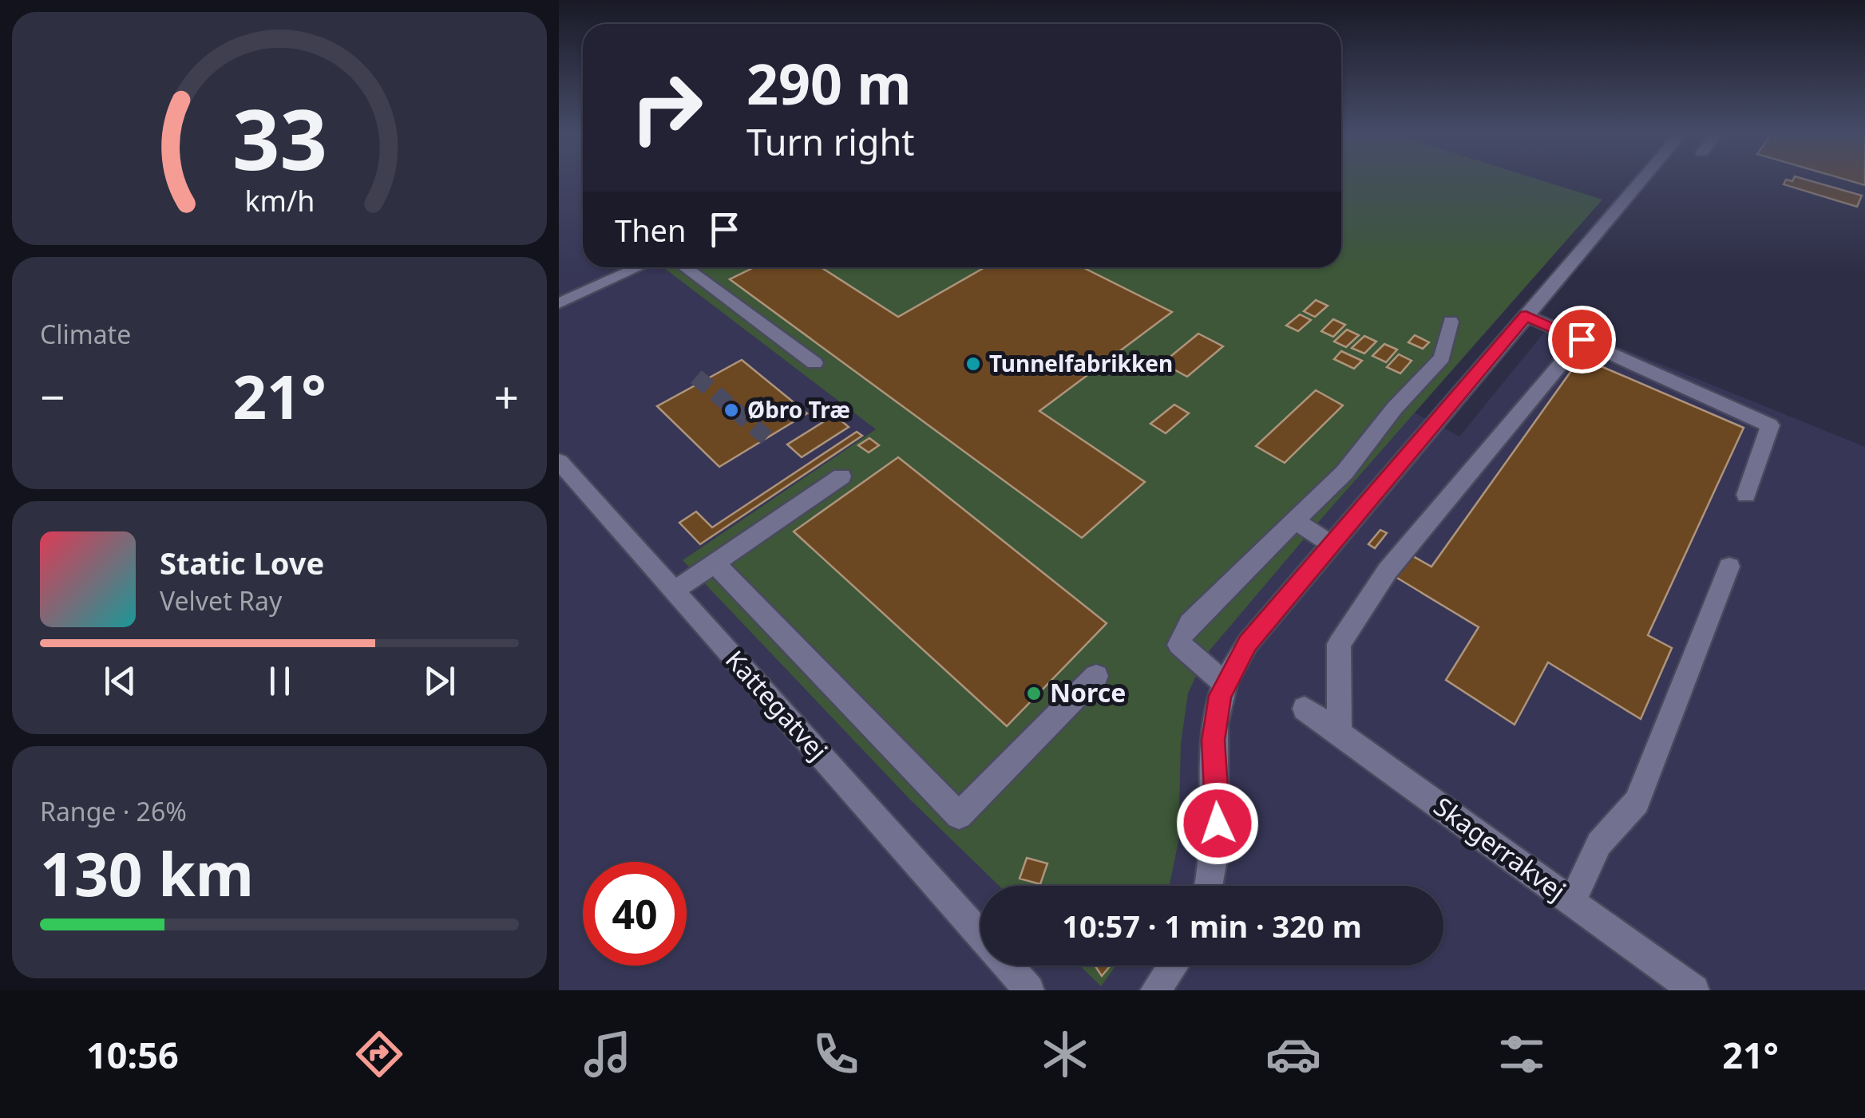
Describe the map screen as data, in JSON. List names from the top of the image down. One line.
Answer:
{"streets":{"street":["Kattegatvej","Skagerrakvej"]},"places":["Tunnelfabrikken","Øbro Træ","Norce"],"page":{"turn":["290 m","Turn right"],"then":"Then","tile":["Climate",["Range · 26%","130 km"]],"heat":["−","21°","+"],"song":["Static Love","Velvet Ray"],"limit":"40","trip":"10:57 · 1 min · 320 m","tabs":["10:56","21°"],"gauge":["33","km/h"]}}
